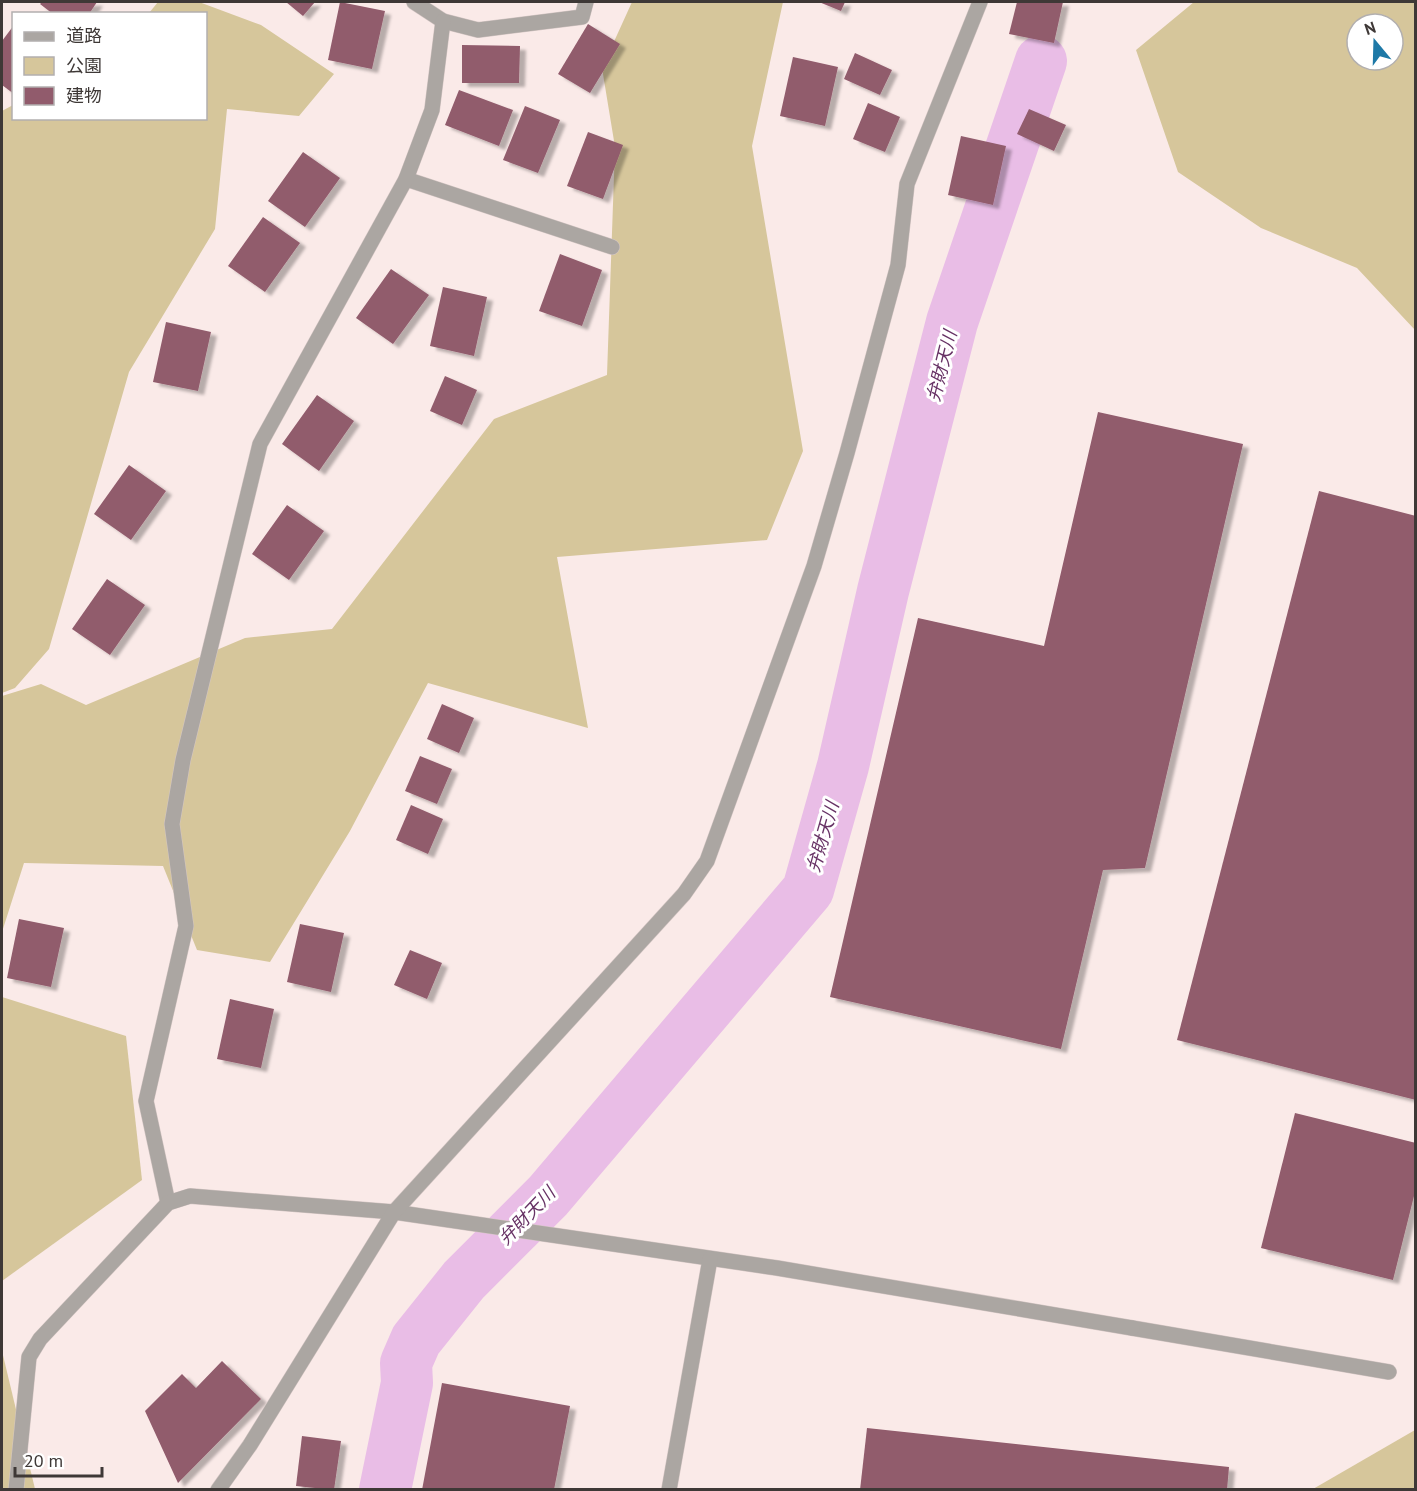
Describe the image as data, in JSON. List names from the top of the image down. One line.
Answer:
{"water":["弁財天川"],"legend":["道路","公園","建物"],"scale_bar":"20 m","north":"top"}
